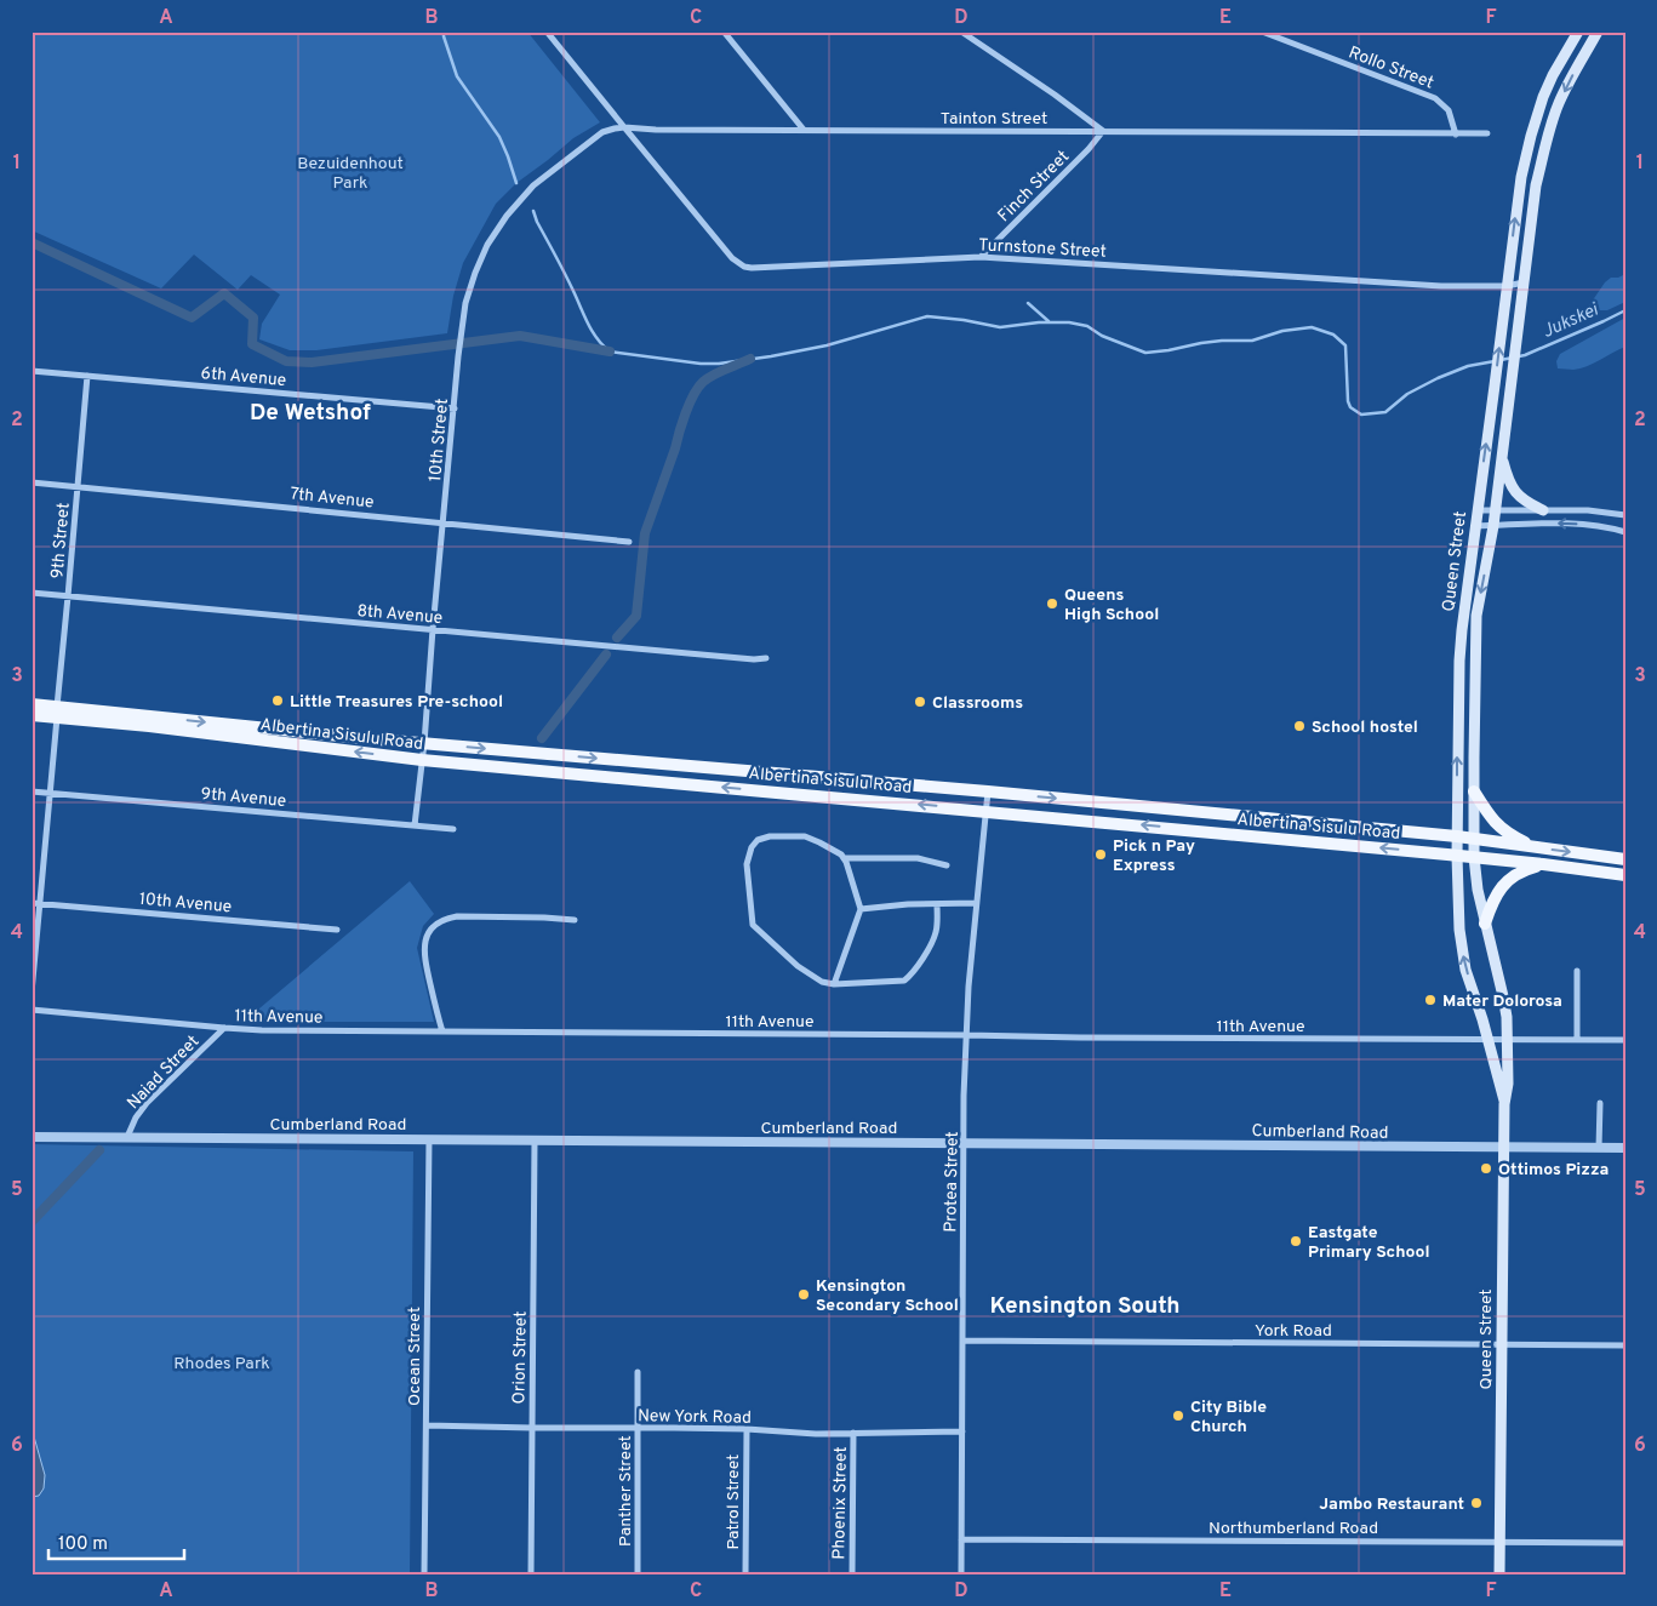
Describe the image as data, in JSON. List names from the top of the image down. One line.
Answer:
{"streets":{"main road":["Queen Street","Albertina Sisulu Road"],"street":["Rollo Street","Tainton Street","Finch Street","Turnstone Street","6th Avenue","10th Street","7th Avenue","9th Street","8th Avenue","9th Avenue","10th Avenue","11th Avenue","Naiad Street","Cumberland Road","Protea Street","York Road","Ocean Street","Orion Street","New York Road","Panther Street","Patrol Street","Phoenix Street","Northumberland Road"]},"crossings":[["Rollo Street","Tainton Street"],["Tainton Street","Finch Street"],["Tainton Street","Turnstone Street"],["Tainton Street","10th Street"],["Finch Street","Turnstone Street"],["Turnstone Street","10th Street"],["Turnstone Street","Queen Street"],["6th Avenue","10th Street"],["6th Avenue","9th Street"],["10th Street","7th Avenue"],["10th Street","8th Avenue"],["10th Street","Albertina Sisulu Road"],["10th Street","9th Avenue"],["7th Avenue","9th Street"],["9th Street","8th Avenue"],["9th Street","Albertina Sisulu Road"],["9th Street","9th Avenue"],["9th Street","10th Avenue"],["Queen Street","Albertina Sisulu Road"],["Queen Street","11th Avenue"],["Queen Street","Cumberland Road"],["Queen Street","York Road"],["Queen Street","Northumberland Road"],["Albertina Sisulu Road","Protea Street"],["11th Avenue","Naiad Street"],["11th Avenue","Protea Street"],["Naiad Street","Cumberland Road"],["Cumberland Road","Protea Street"],["Cumberland Road","Ocean Street"],["Cumberland Road","Orion Street"],["Protea Street","York Road"],["Protea Street","New York Road"],["Protea Street","Northumberland Road"],["Ocean Street","New York Road"],["Orion Street","New York Road"],["New York Road","Panther Street"],["New York Road","Patrol Street"],["New York Road","Phoenix Street"]],"districts":["De Wetshof","Kensington South"],"water":["Jukskei"],"parks":["Bezuidenhout Park","Rhodes Park"],"places":["Queens High School","Little Treasures Pre-school","Classrooms","School hostel","Pick n Pay Express","Mater Dolorosa","Ottimos Pizza","Eastgate Primary School","Kensington Secondary School","City Bible Church","Jambo Restaurant"],"scale_bar":"100 m","grid":{"columns":["A","B","C","D","E","F"],"rows":["1","2","3","4","5","6"]}}
